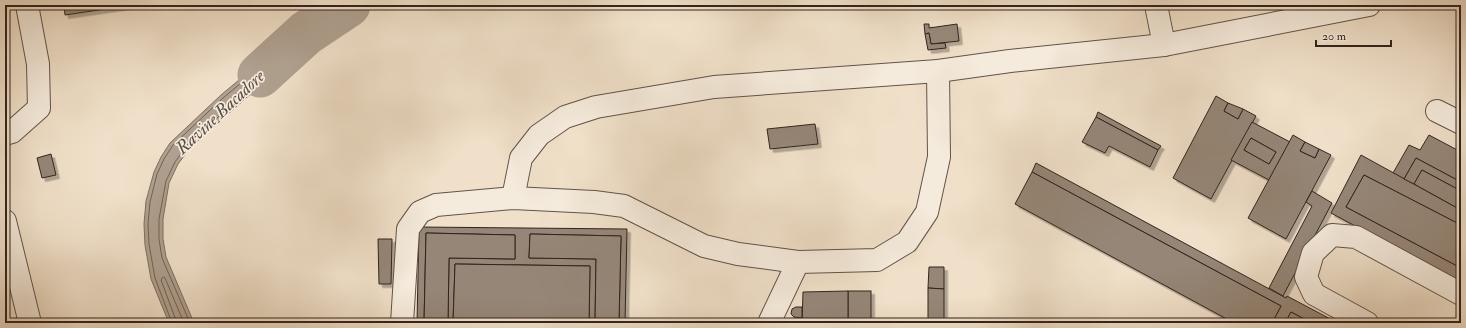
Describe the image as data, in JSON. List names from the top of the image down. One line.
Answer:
{"water":["Ravine Bacadore"],"scale_bar":"20 m"}
